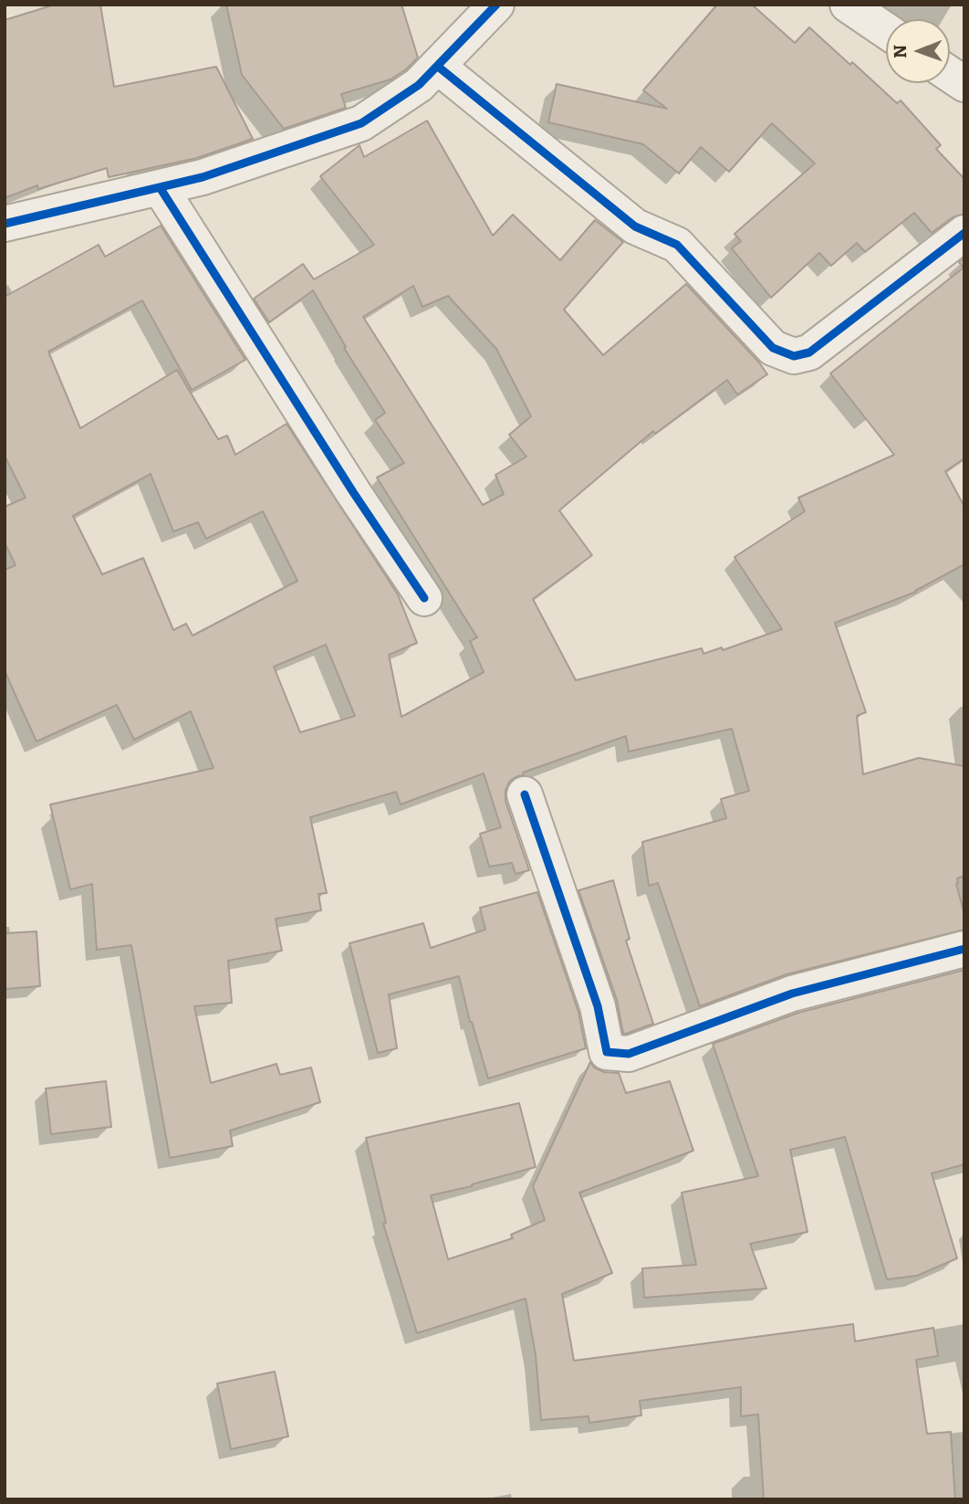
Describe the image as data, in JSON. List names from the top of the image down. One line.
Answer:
{"north":"left"}
